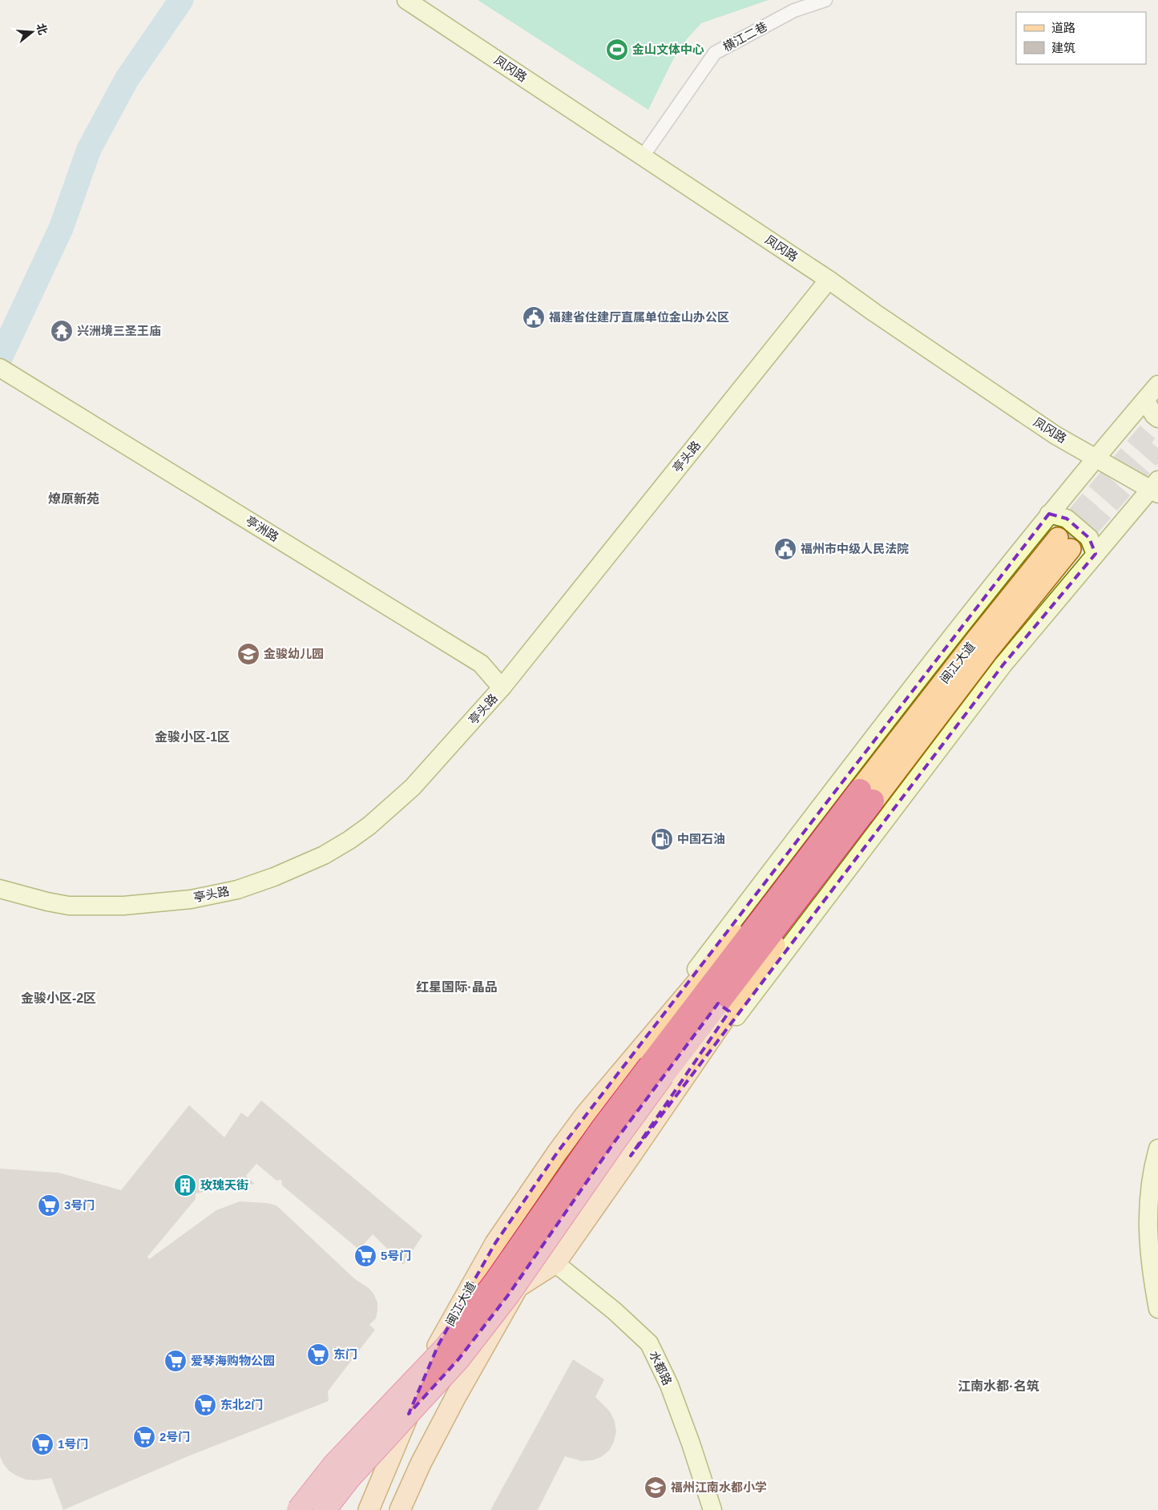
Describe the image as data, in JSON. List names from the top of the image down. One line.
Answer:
{"streets":{"main road":["凤冈路","亭头路","亭洲路","闽江大道","水都路"],"street":["横江二巷"]},"crossings":[["横江二巷","凤冈路"],["凤冈路","亭头路"],["亭头路","亭洲路"]],"districts":["燎原新苑","金骏小区-1区","红星国际·晶品","金骏小区-2区","江南水都·名筑"],"places":{"sports":["金山文体中心"],"public building":["福建省住建厅直属单位金山办公区","福州市中级人民法院"],"temple":["兴洲境三圣王庙"],"school or university":["金骏幼儿园","福州江南水都小学"],"fuel station":["中国石油"],"building":["玫瑰天街"],"supermarket":["3号门","5号门","东门","爱琴海购物公园","东北2门","2号门","1号门"]},"legend":["道路","建筑"],"north":"right"}
